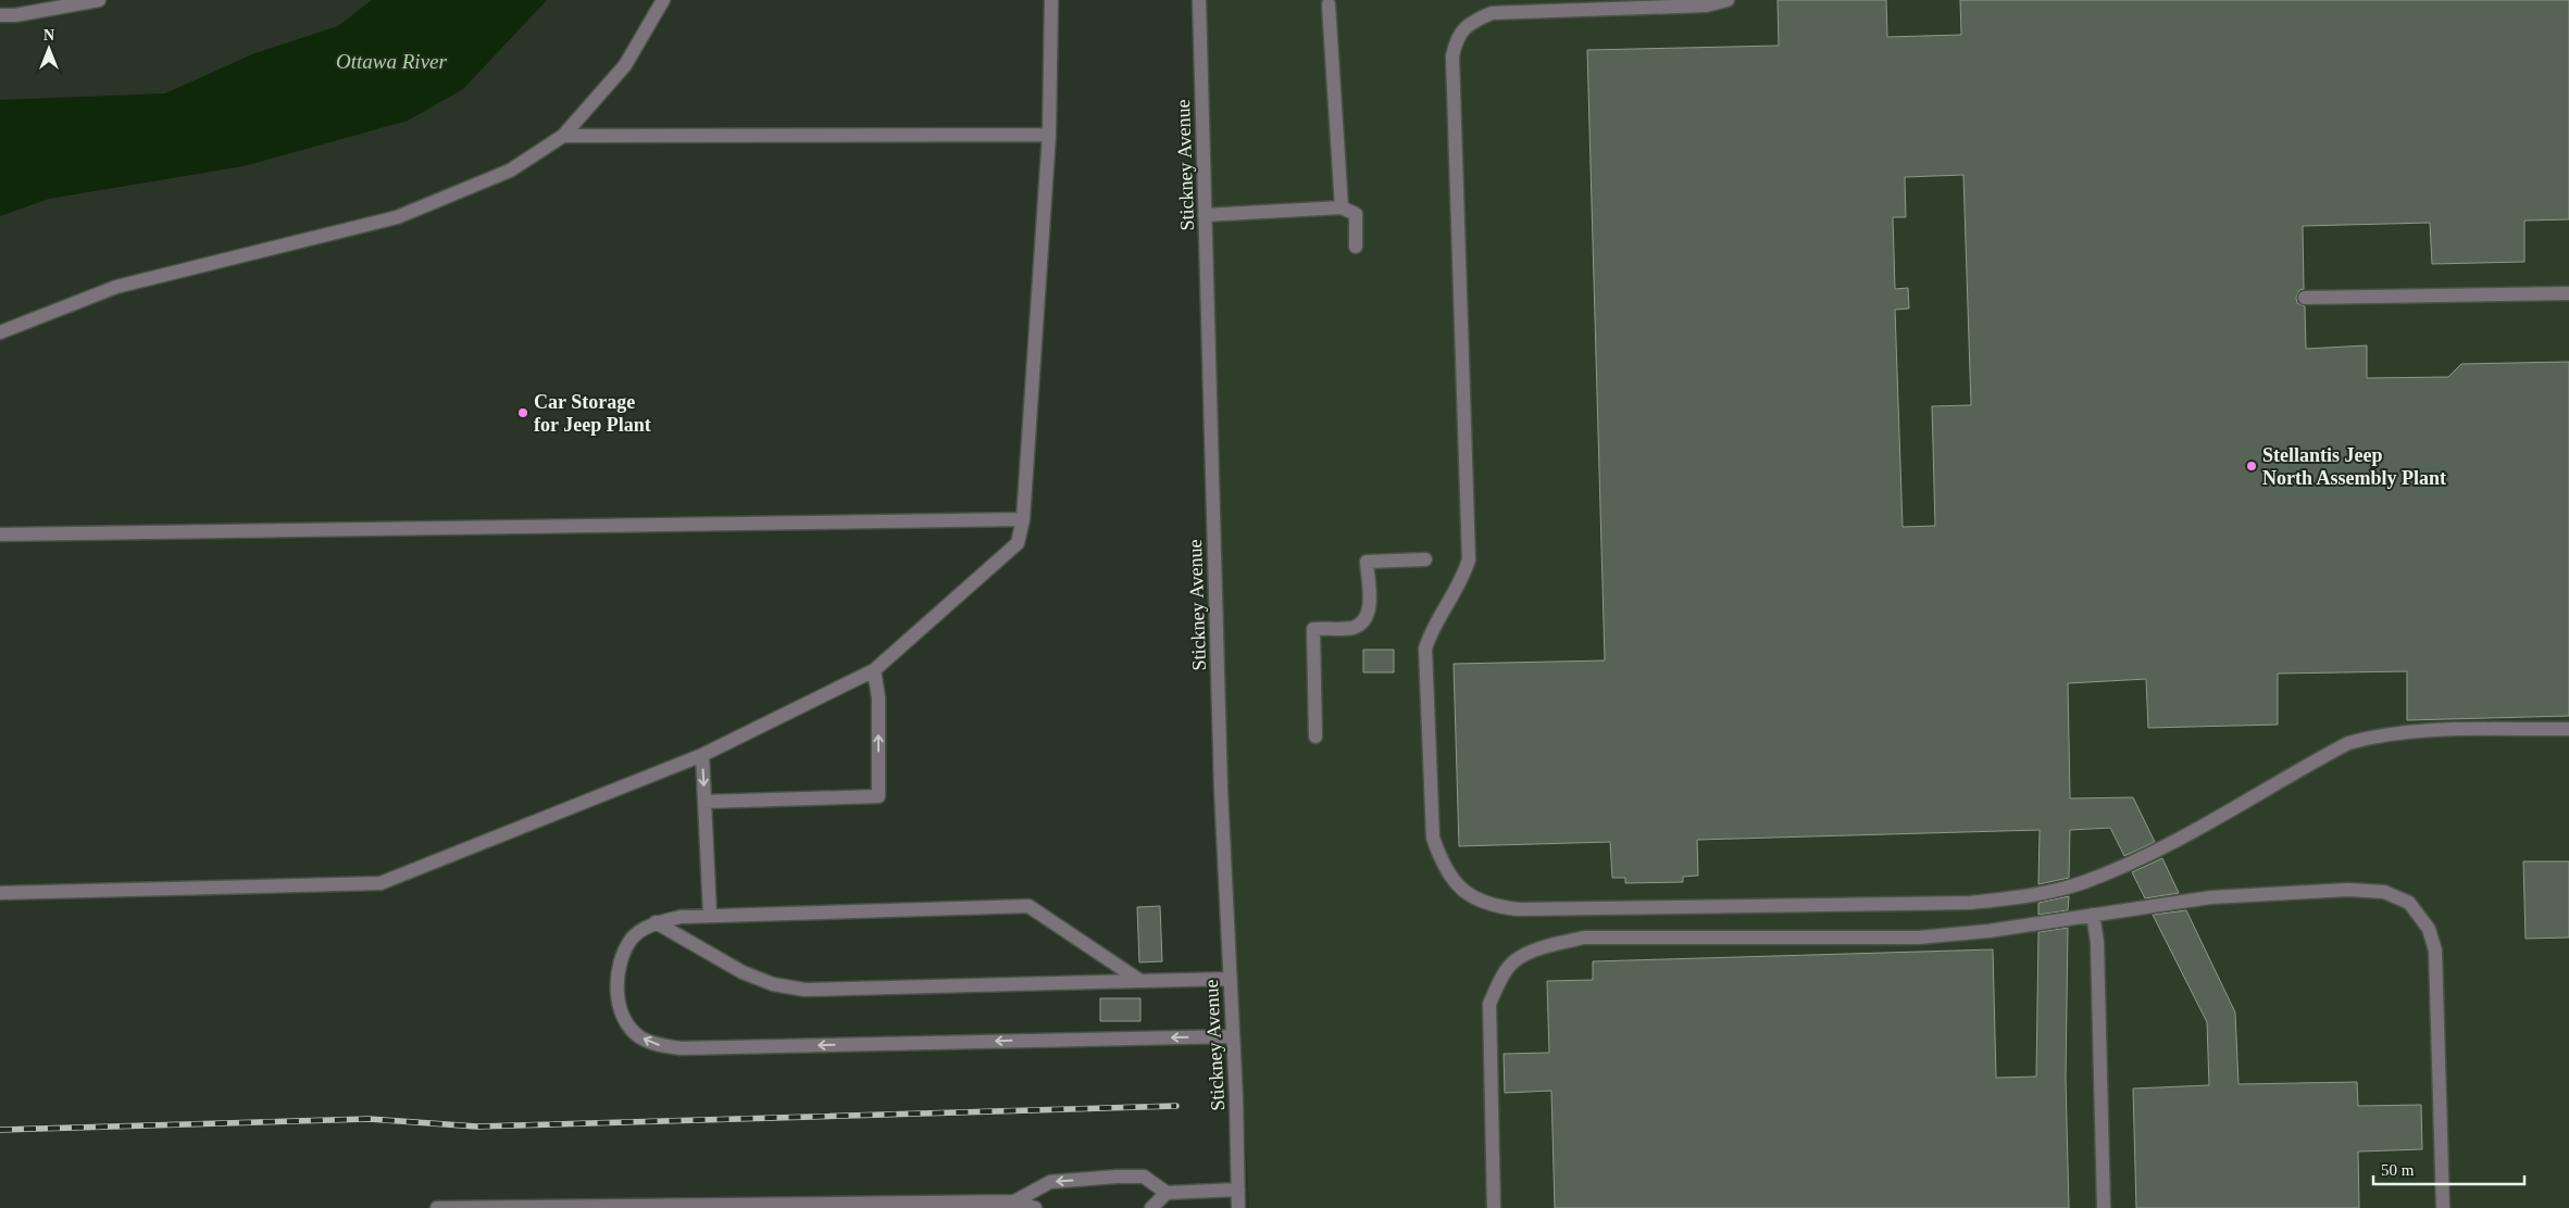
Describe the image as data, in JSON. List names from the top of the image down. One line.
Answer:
{"streets":{"street":["Stickney Avenue"]},"water":["Ottawa River"],"places":["Car Storage for Jeep Plant","Stellantis Jeep North Assembly Plant"],"scale_bar":"50 m","north":"top"}
